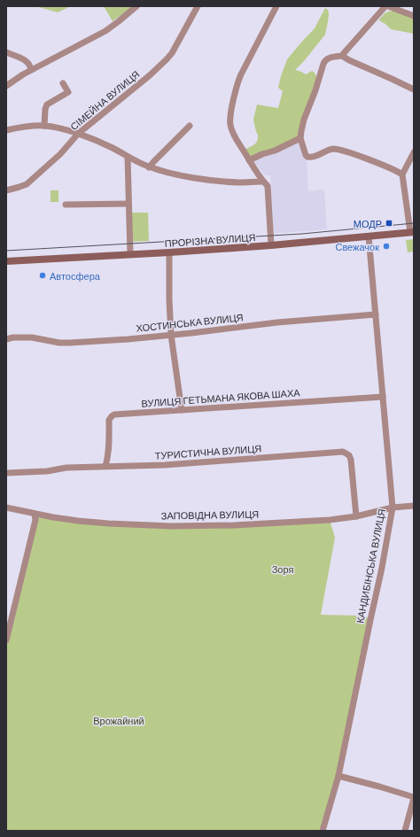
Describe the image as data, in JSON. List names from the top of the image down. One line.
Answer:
{"streets":{"main road":["ПРОРІЗНА ВУЛИЦЯ"],"street":["СІМЕЙНА ВУЛИЦЯ","ХОСТИНСЬКА ВУЛИЦЯ","ВУЛИЦЯ ГЕТЬМАНА ЯКОВА ШАХА","ТУРИСТИЧНА ВУЛИЦЯ","ЗАПОВІДНА ВУЛИЦЯ","КАНДИБІНСЬКА ВУЛИЦЯ"]},"crossings":[["ПРОРІЗНА ВУЛИЦЯ","КАНДИБІНСЬКА ВУЛИЦЯ"],["ХОСТИНСЬКА ВУЛИЦЯ","КАНДИБІНСЬКА ВУЛИЦЯ"],["ВУЛИЦЯ ГЕТЬМАНА ЯКОВА ШАХА","ТУРИСТИЧНА ВУЛИЦЯ"],["ВУЛИЦЯ ГЕТЬМАНА ЯКОВА ШАХА","КАНДИБІНСЬКА ВУЛИЦЯ"],["ТУРИСТИЧНА ВУЛИЦЯ","ЗАПОВІДНА ВУЛИЦЯ"],["ЗАПОВІДНА ВУЛИЦЯ","КАНДИБІНСЬКА ВУЛИЦЯ"]],"parks":["Зоря","Врожайний"],"places":{"transit":["МОДР"],"other":["Свежачок","Автосфера"]}}
